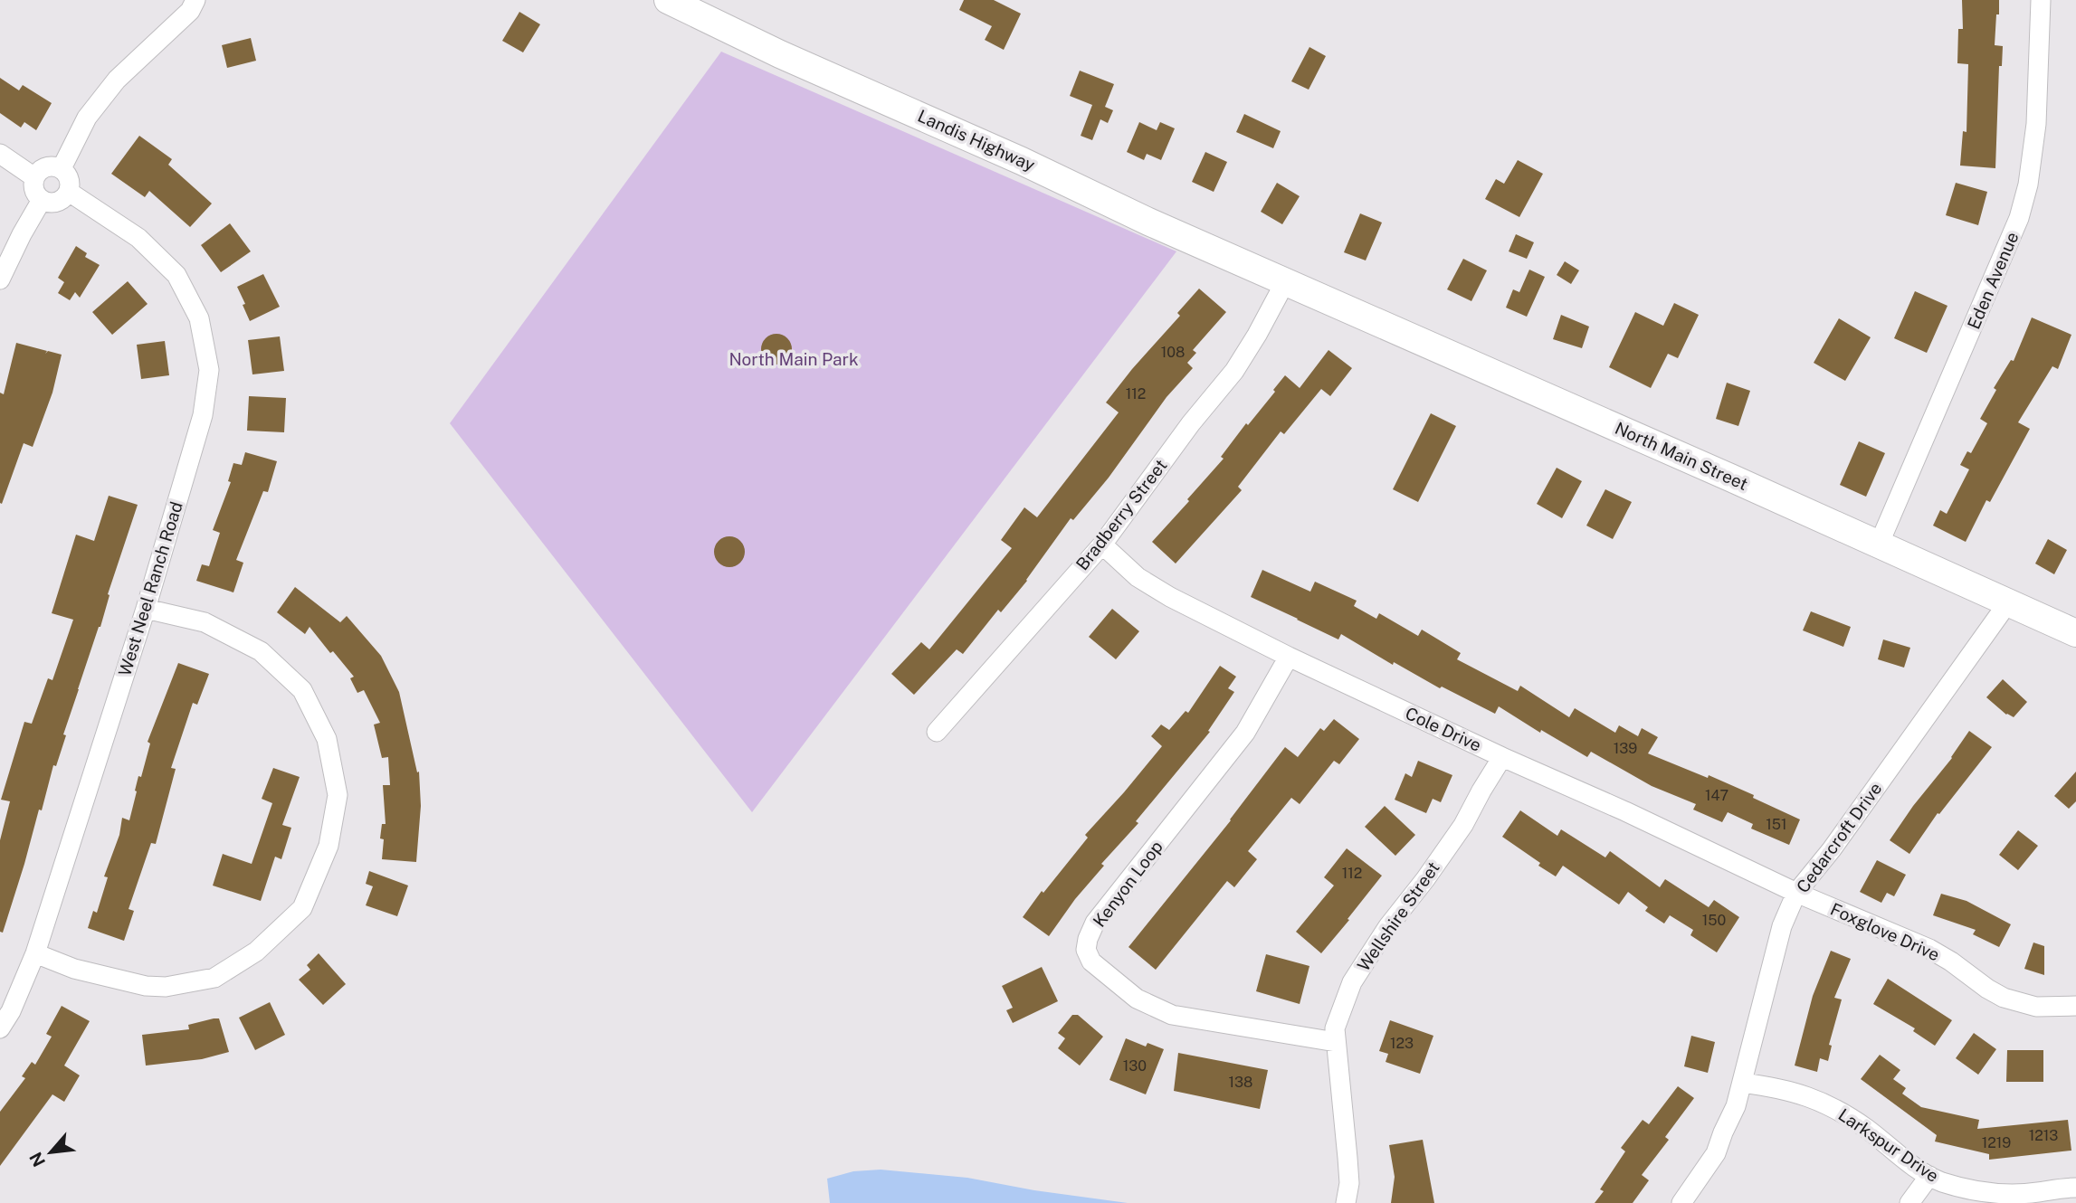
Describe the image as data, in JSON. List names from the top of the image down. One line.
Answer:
{"streets":{"main road":["Landis Highway","North Main Street"],"street":["Eden Avenue","Bradberry Street","West Neel Ranch Road","Cole Drive","Cedarcroft Drive","Kenyon Loop","Wellshire Street","Foxglove Drive","Larkspur Drive"]},"crossings":[["Landis Highway","North Main Street"],["Landis Highway","Bradberry Street"],["Eden Avenue","North Main Street"],["North Main Street","Bradberry Street"],["North Main Street","Cedarcroft Drive"],["Bradberry Street","Cole Drive"],["Cole Drive","Cedarcroft Drive"],["Cole Drive","Kenyon Loop"],["Cole Drive","Wellshire Street"],["Cole Drive","Foxglove Drive"],["Cedarcroft Drive","Foxglove Drive"],["Cedarcroft Drive","Larkspur Drive"],["Kenyon Loop","Wellshire Street"]],"parks":["North Main Park"],"house_numbers":["108","112","139","147","151","112","150","123","130","138","1213","1219"],"north":"bottom left"}
